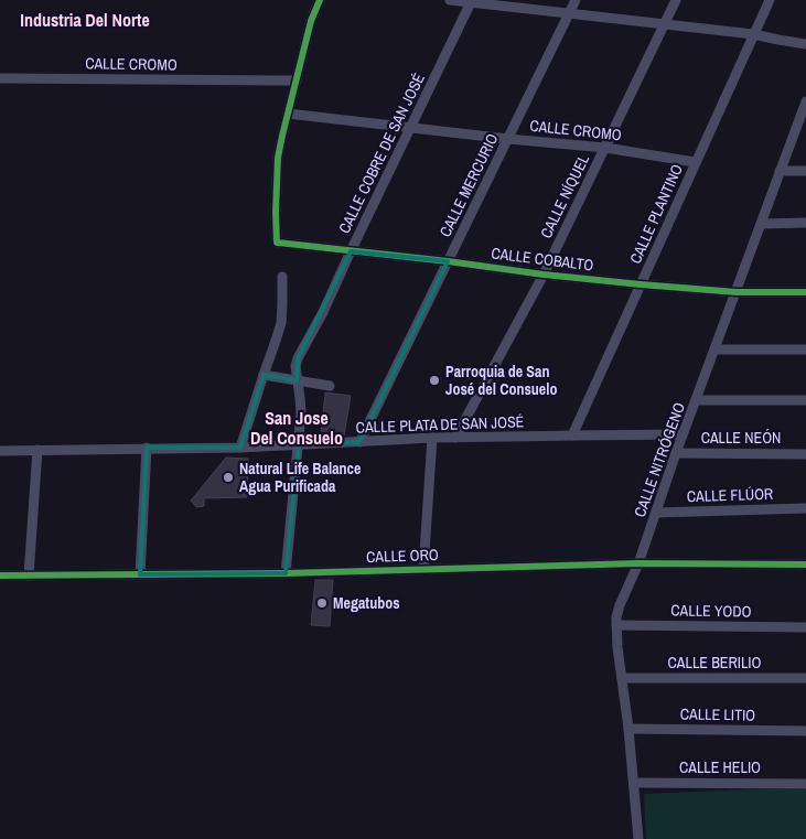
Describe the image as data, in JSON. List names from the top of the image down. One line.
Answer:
{"streets":{"street":["CALLE CROMO","CALLE COBRE DE SAN JOSÉ","CALLE MERCURIO","CALLE NÍQUEL","CALLE PLANTINO","CALLE COBALTO","CALLE PLATA DE SAN JOSÉ","CALLE NEÓN","CALLE NITRÓGENO","CALLE FLÚOR","CALLE ORO","CALLE YODO","CALLE BERILIO","CALLE LITIO","CALLE HELIO"]},"crossings":[["CALLE CROMO","CALLE COBRE DE SAN JOSÉ"],["CALLE CROMO","CALLE MERCURIO"],["CALLE CROMO","CALLE NÍQUEL"],["CALLE CROMO","CALLE PLANTINO"],["CALLE CROMO","CALLE COBALTO"],["CALLE COBRE DE SAN JOSÉ","CALLE COBALTO"],["CALLE COBRE DE SAN JOSÉ","CALLE PLATA DE SAN JOSÉ"],["CALLE COBRE DE SAN JOSÉ","CALLE ORO"],["CALLE MERCURIO","CALLE COBALTO"],["CALLE MERCURIO","CALLE PLATA DE SAN JOSÉ"],["CALLE NÍQUEL","CALLE COBALTO"],["CALLE NÍQUEL","CALLE PLATA DE SAN JOSÉ"],["CALLE PLANTINO","CALLE COBALTO"],["CALLE PLANTINO","CALLE PLATA DE SAN JOSÉ"],["CALLE COBALTO","CALLE NITRÓGENO"],["CALLE PLATA DE SAN JOSÉ","CALLE NITRÓGENO"],["CALLE NEÓN","CALLE NITRÓGENO"],["CALLE NITRÓGENO","CALLE FLÚOR"],["CALLE NITRÓGENO","CALLE ORO"],["CALLE NITRÓGENO","CALLE YODO"],["CALLE NITRÓGENO","CALLE BERILIO"],["CALLE NITRÓGENO","CALLE LITIO"],["CALLE NITRÓGENO","CALLE HELIO"]],"districts":["Industria Del Norte","San Jose Del Consuelo"],"places":["Parroquia de San José del Consuelo","Natural Life Balance Agua Purificada","Megatubos"]}
